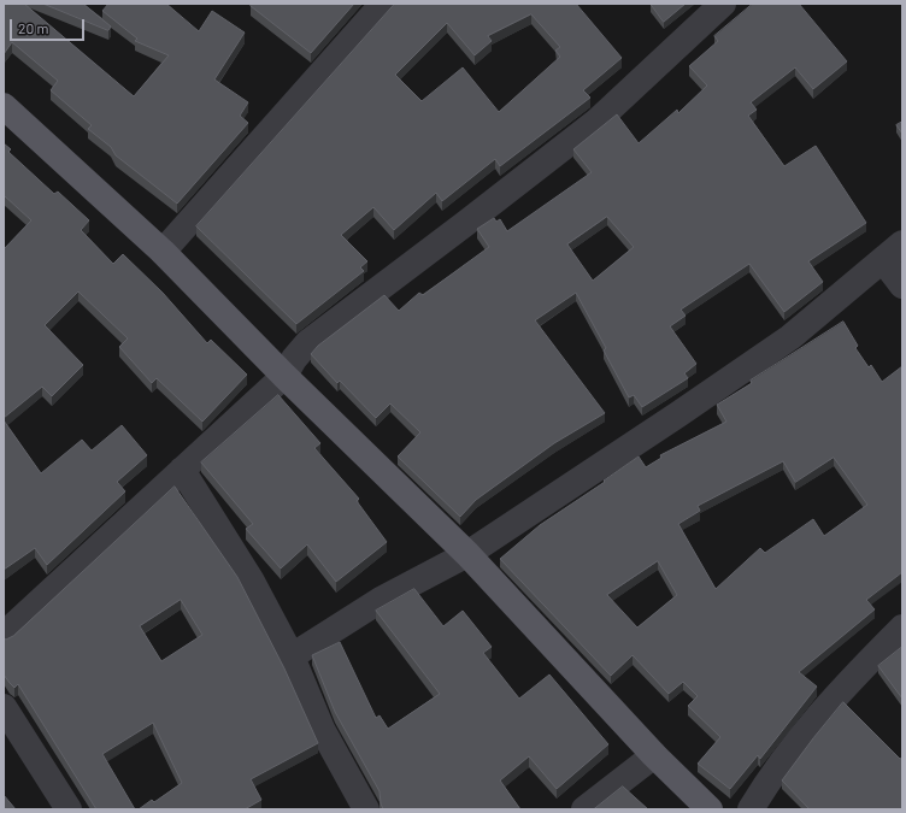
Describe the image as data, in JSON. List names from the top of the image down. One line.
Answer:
{"scale_bar":"20 m"}
